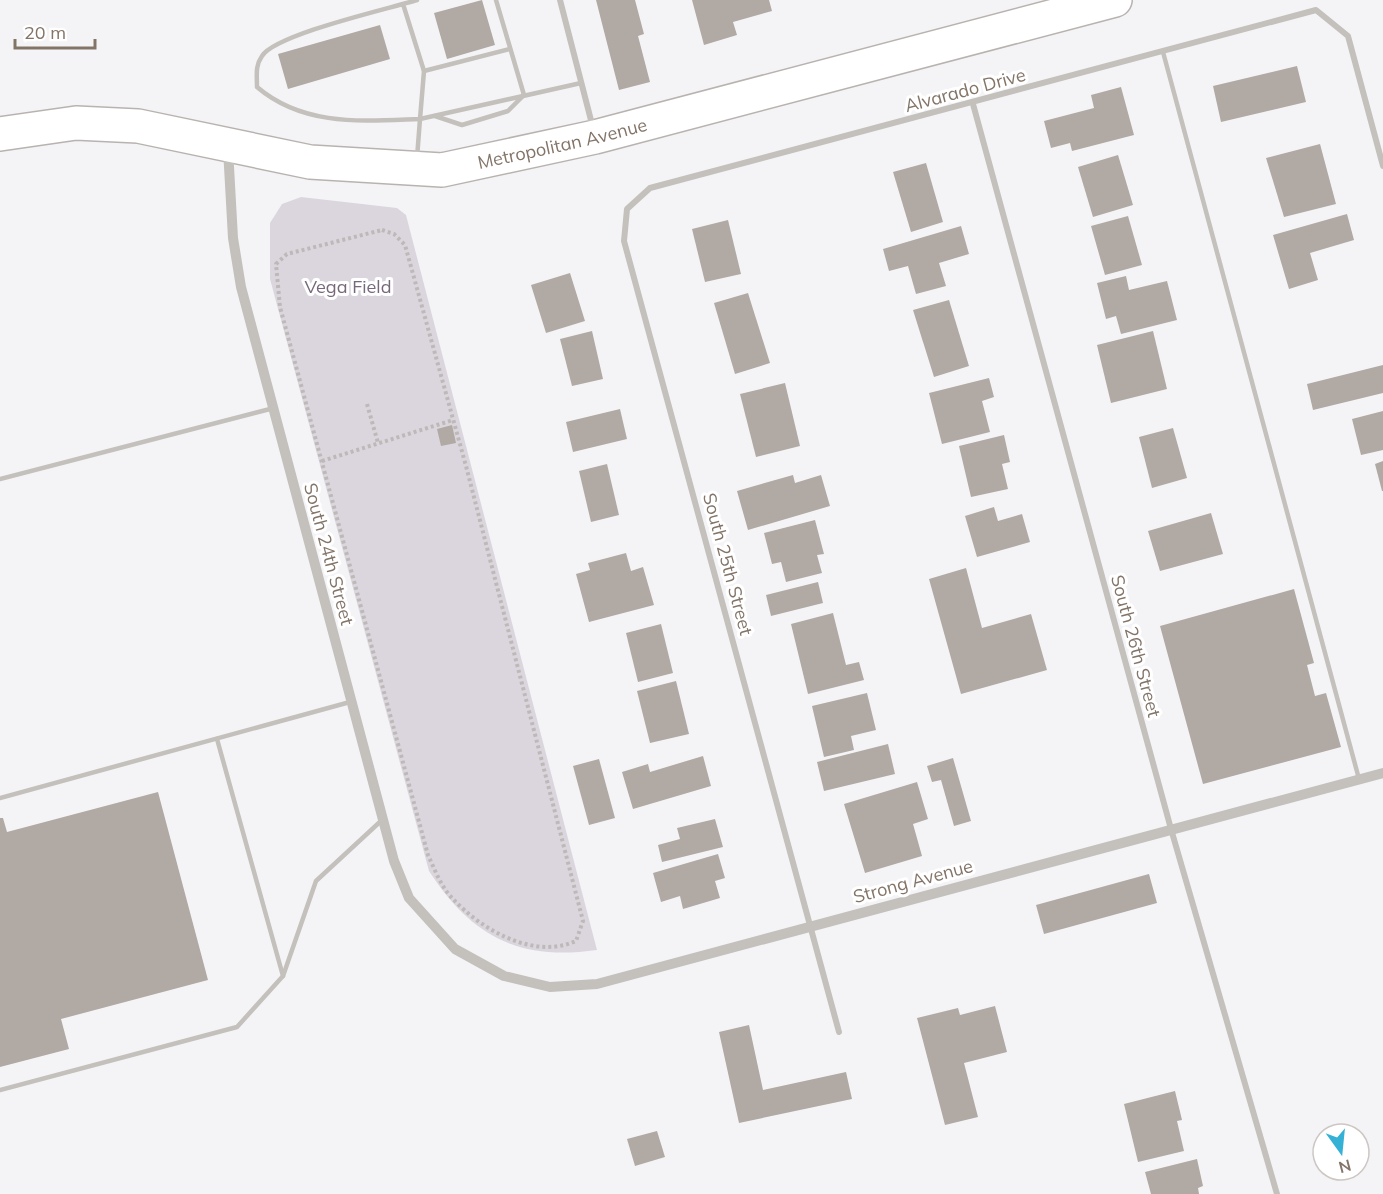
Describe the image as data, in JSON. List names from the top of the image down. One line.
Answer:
{"streets":{"main road":["Metropolitan Avenue"],"street":["Alvarado Drive","South 24th Street","South 25th Street","South 26th Street","Strong Avenue"]},"crossings":[["Alvarado Drive","South 25th Street"],["Alvarado Drive","South 26th Street"],["Metropolitan Avenue","South 24th Street"],["South 24th Street","Strong Avenue"],["South 25th Street","Strong Avenue"],["South 26th Street","Strong Avenue"]],"parks":["Vega Field"],"scale_bar":"20 m","north":"bottom"}
